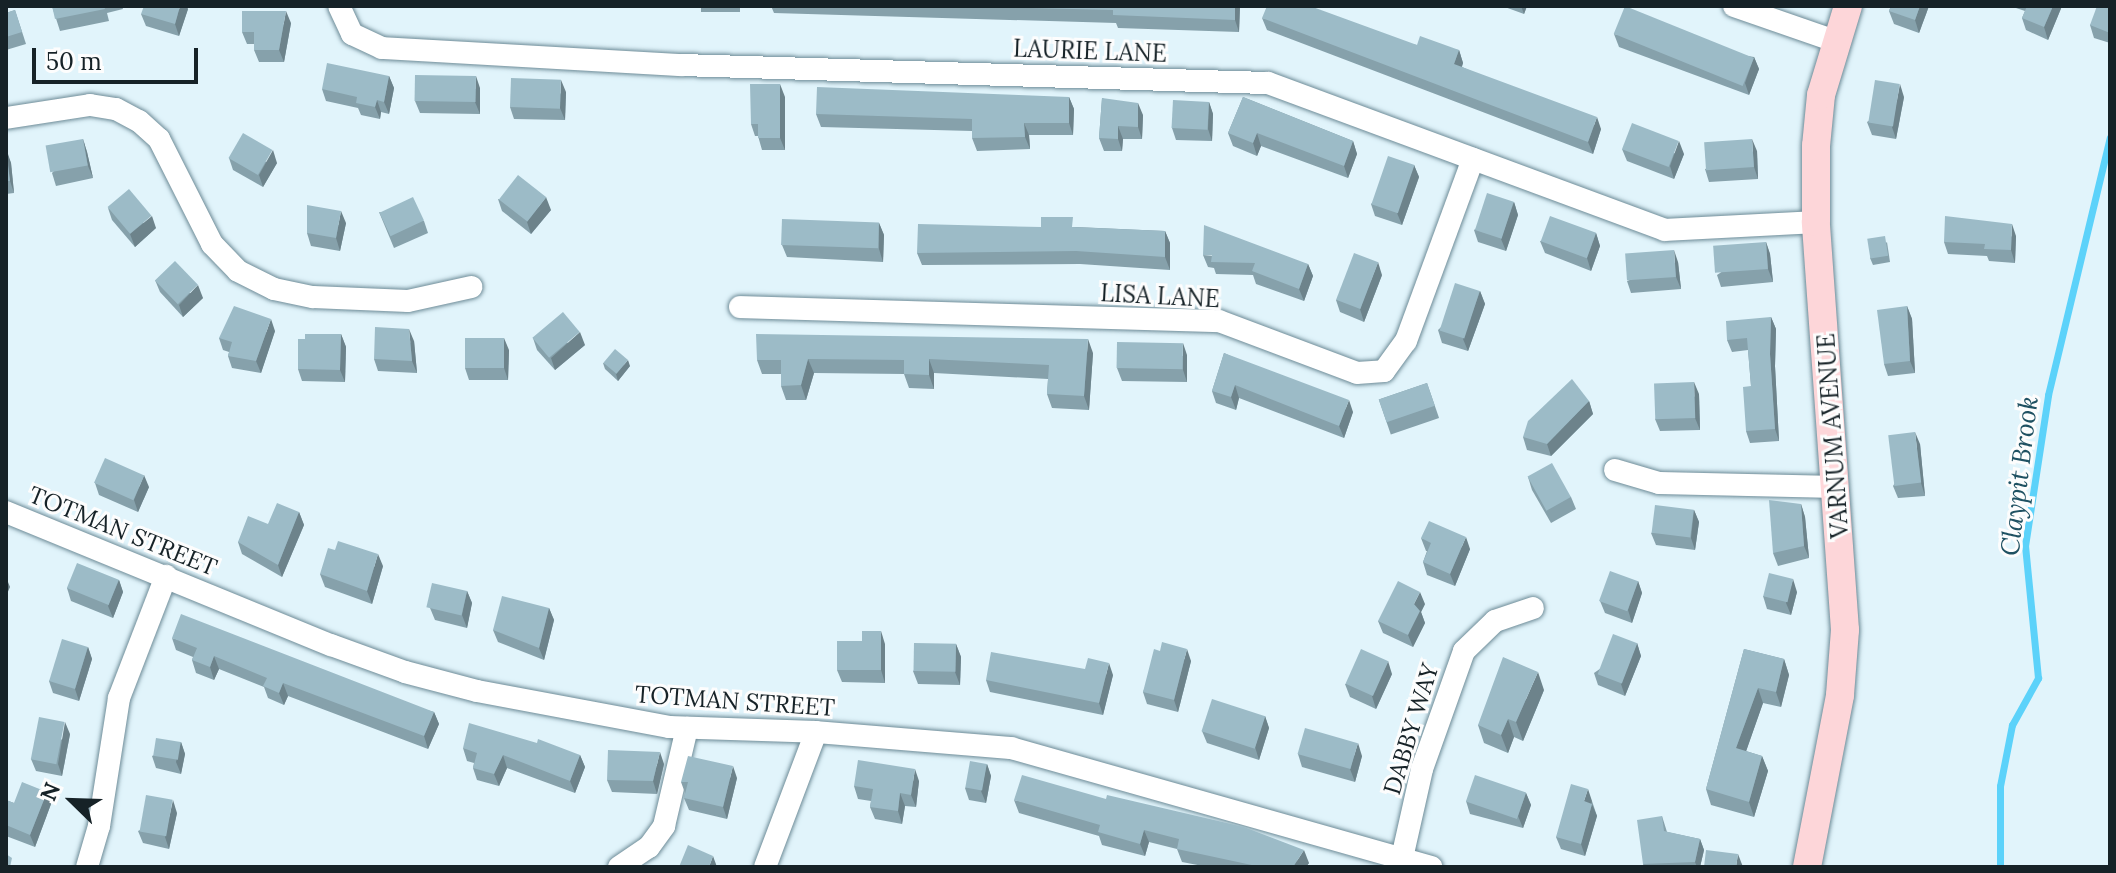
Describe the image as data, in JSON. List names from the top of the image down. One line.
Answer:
{"streets":{"main road":["VARNUM AVENUE"],"street":["LAURIE LANE","LISA LANE","TOTMAN STREET","DABBY WAY"]},"crossings":[["LAURIE LANE","LISA LANE"],["LAURIE LANE","VARNUM AVENUE"],["TOTMAN STREET","DABBY WAY"]],"water":["Claypit Brook"],"scale_bar":"50 m","north":"top left"}
